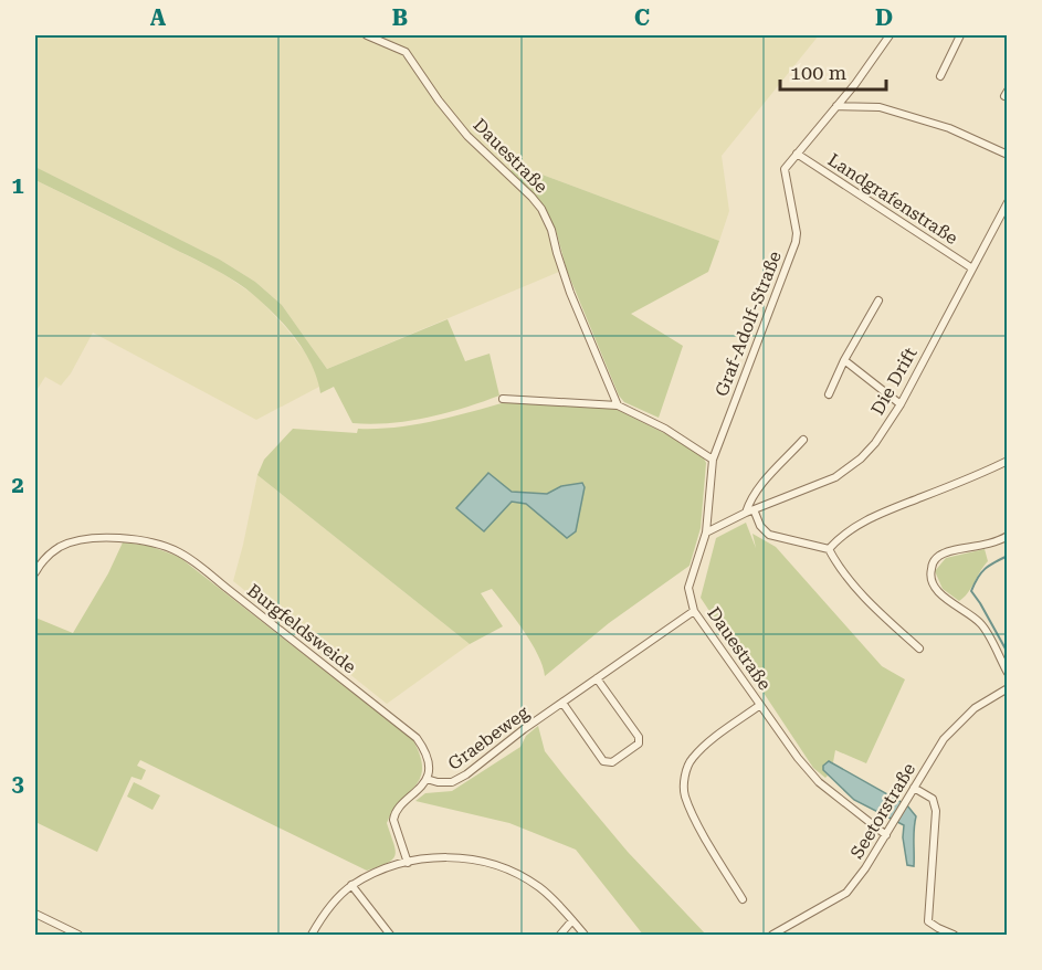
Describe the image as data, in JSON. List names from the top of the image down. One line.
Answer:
{"streets":{"street":["Dauestraße","Landgrafenstraße","Graf-Adolf-Straße","Die Drift","Burgfeldsweide","Graebeweg","Seetorstraße"]},"crossings":[["Dauestraße","Graf-Adolf-Straße"],["Dauestraße","Die Drift"],["Dauestraße","Graebeweg"],["Dauestraße","Seetorstraße"],["Landgrafenstraße","Graf-Adolf-Straße"],["Landgrafenstraße","Die Drift"],["Burgfeldsweide","Graebeweg"]],"scale_bar":"100 m","grid":{"columns":["A","B","C","D"],"rows":["1","2","3"]}}
